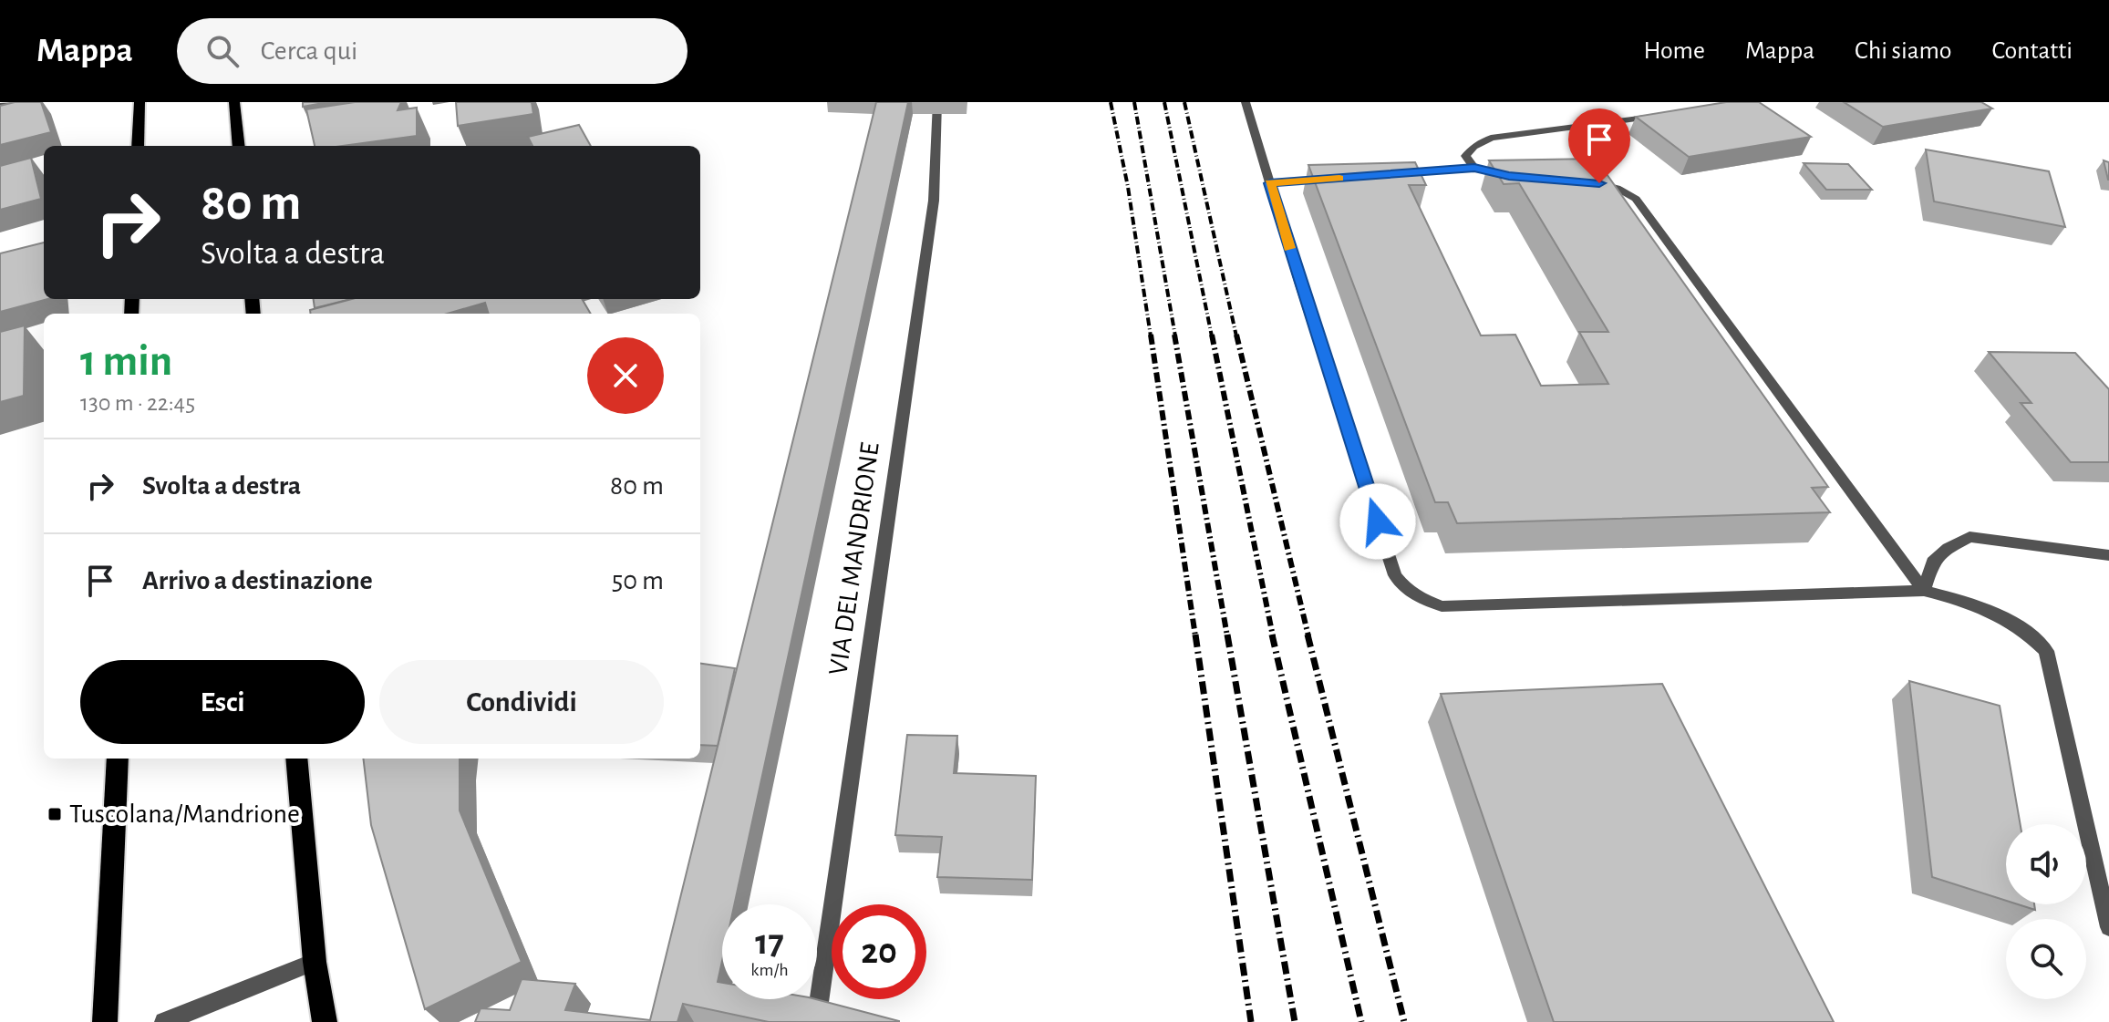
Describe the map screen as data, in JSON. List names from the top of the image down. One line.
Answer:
{"streets":{"street":["VIA DEL MANDRIONE"]},"places":{"transit":["Tuscolana/Mandrione"]},"page":{"header":"Mappa","search":"Cerca qui","nav":["Home","Mappa","Chi siamo","Contatti"],"turn":["80 m","Svolta a destra"],"heading":["1 min","130 m · 22:45"],"list":[{"name":"Svolta a destra","value":"80 m"},{"name":"Arrivo a destinazione","value":"50 m"}],"buttons":["Esci","Condividi"],"speed":"17 km/h","limit":"20"}}
